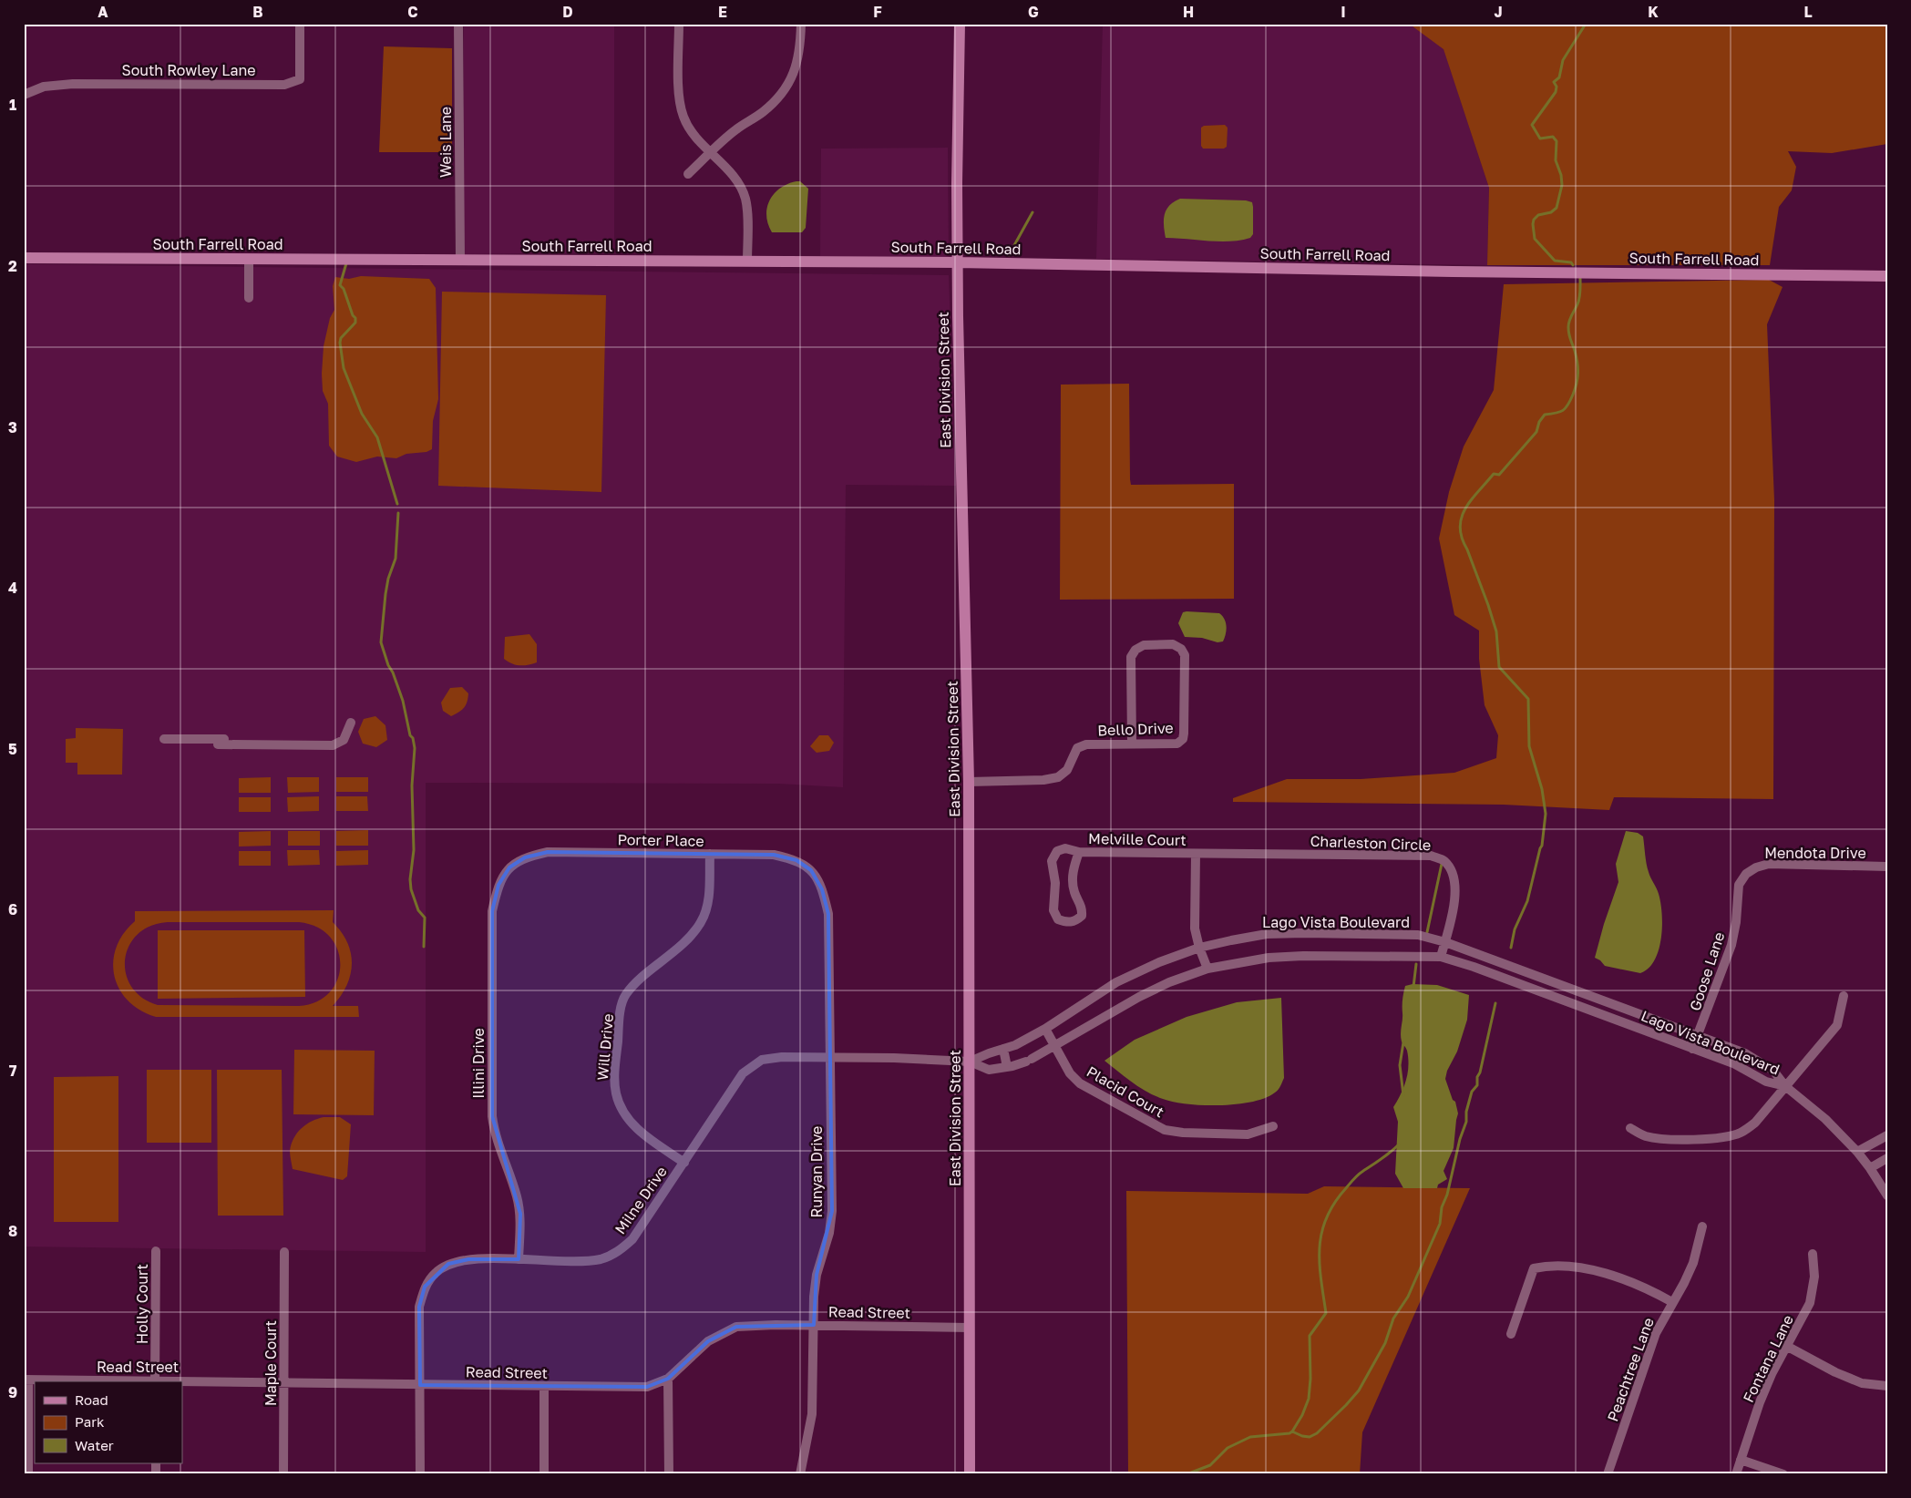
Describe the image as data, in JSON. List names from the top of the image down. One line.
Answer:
{"streets":{"street":["South Rowley Lane","Weis Lane","South Farrell Road","East Division Street","Bello Drive","Melville Court","Porter Place","Charleston Circle","Mendota Drive","Lago Vista Boulevard","Goose Lane","Will Drive","Illini Drive","Placid Court","Runyan Drive","Milne Drive","Holly Court","Read Street","Fontana Lane","Maple Court","Peachtree Lane"]},"crossings":[["Weis Lane","South Farrell Road"],["South Farrell Road","East Division Street"],["East Division Street","Bello Drive"],["East Division Street","Lago Vista Boulevard"],["East Division Street","Milne Drive"],["East Division Street","Read Street"],["Melville Court","Charleston Circle"],["Porter Place","Will Drive"],["Porter Place","Illini Drive"],["Porter Place","Runyan Drive"],["Charleston Circle","Lago Vista Boulevard"],["Mendota Drive","Goose Lane"],["Lago Vista Boulevard","Goose Lane"],["Lago Vista Boulevard","Placid Court"],["Lago Vista Boulevard","Milne Drive"],["Will Drive","Milne Drive"],["Illini Drive","Milne Drive"],["Runyan Drive","Milne Drive"],["Runyan Drive","Read Street"],["Milne Drive","Read Street"],["Read Street","Maple Court"]],"legend":["Road","Park","Water"],"grid":{"columns":["A","B","C","D","E","F","G","H","I","J","K","L"],"rows":["1","2","3","4","5","6","7","8","9"]}}
